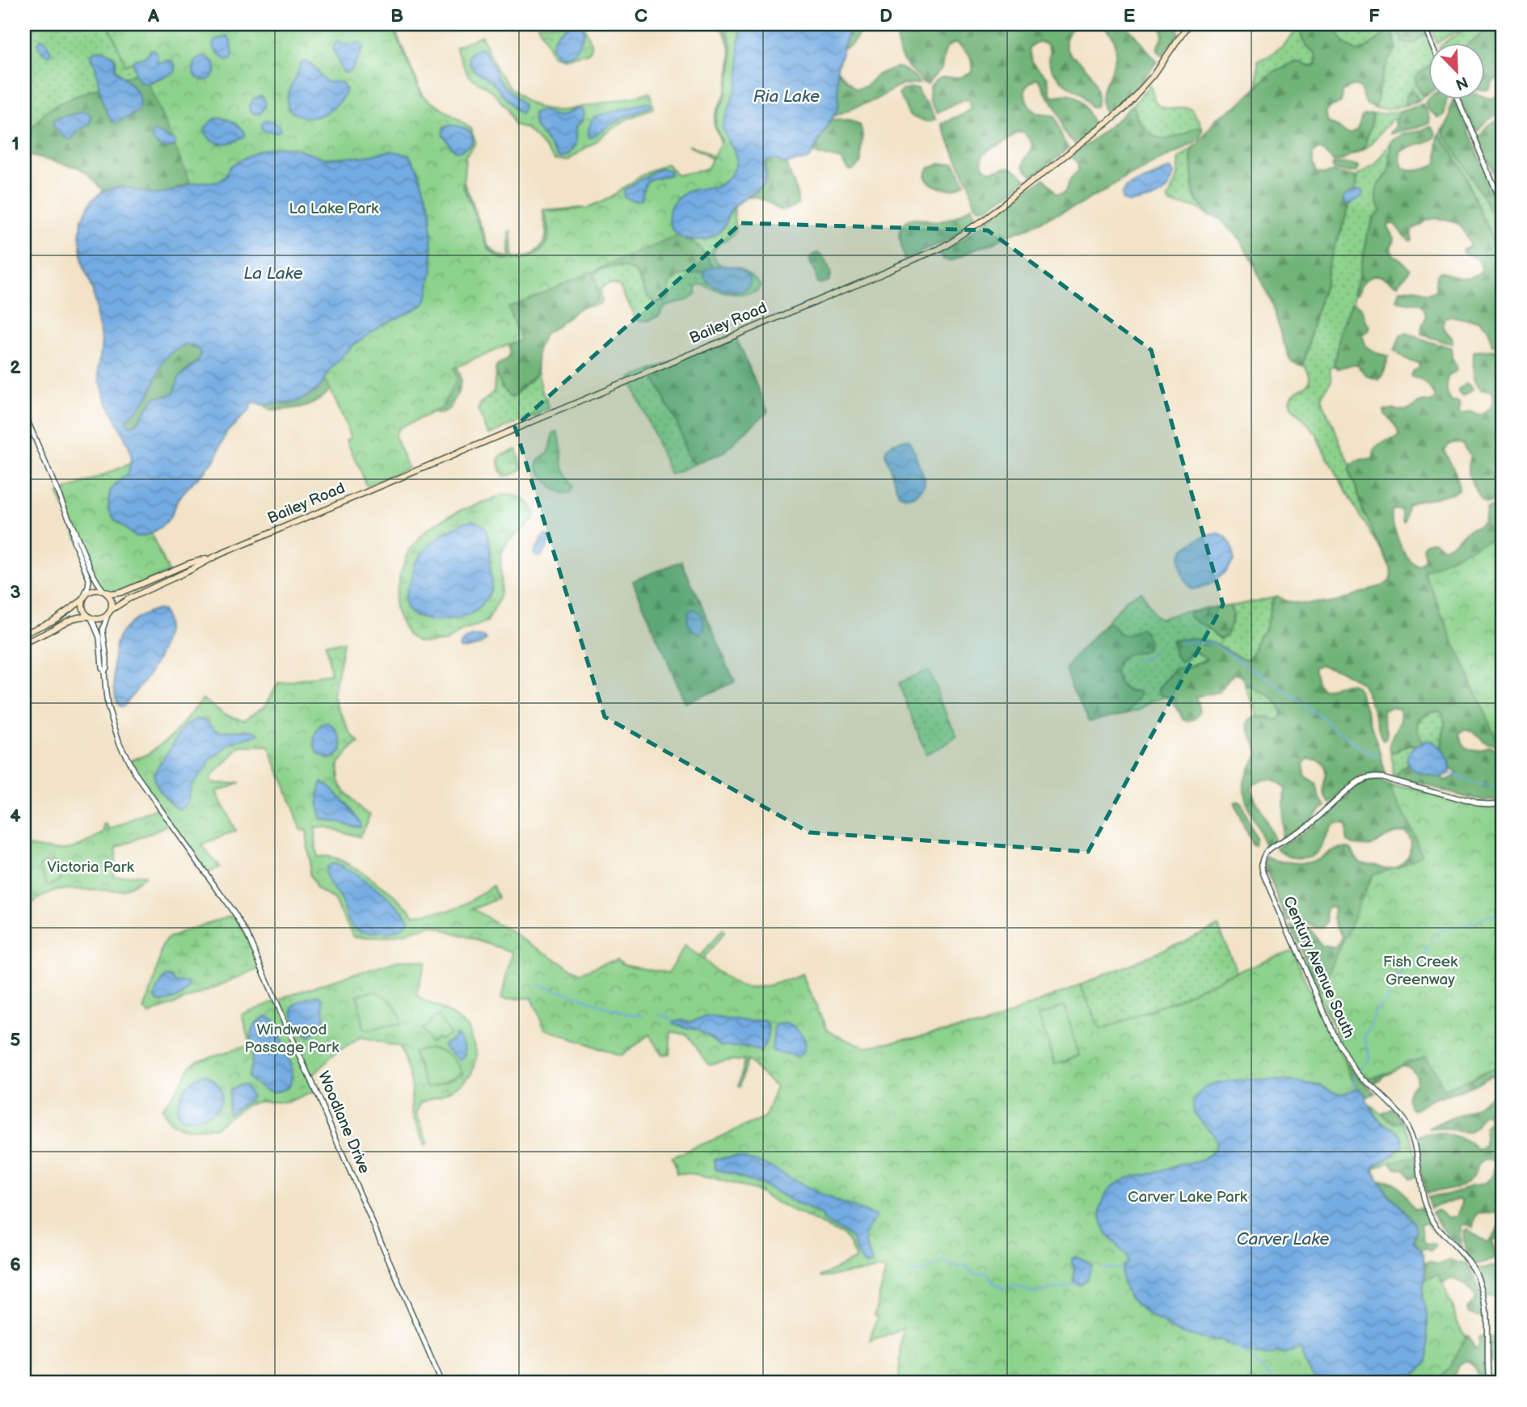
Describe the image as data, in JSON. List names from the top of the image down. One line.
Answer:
{"streets":{"main road":["Bailey Road"],"street":["Century Avenue South","Woodlane Drive"]},"crossings":[["Bailey Road","Woodlane Drive"]],"water":["Ria Lake","La Lake","Carver Lake"],"parks":["La Lake Park","Victoria Park","Fish Creek Greenway","Windwood Passage Park","Carver Lake Park"],"north":"bottom right","grid":{"columns":["A","B","C","D","E","F"],"rows":["1","2","3","4","5","6"]}}
